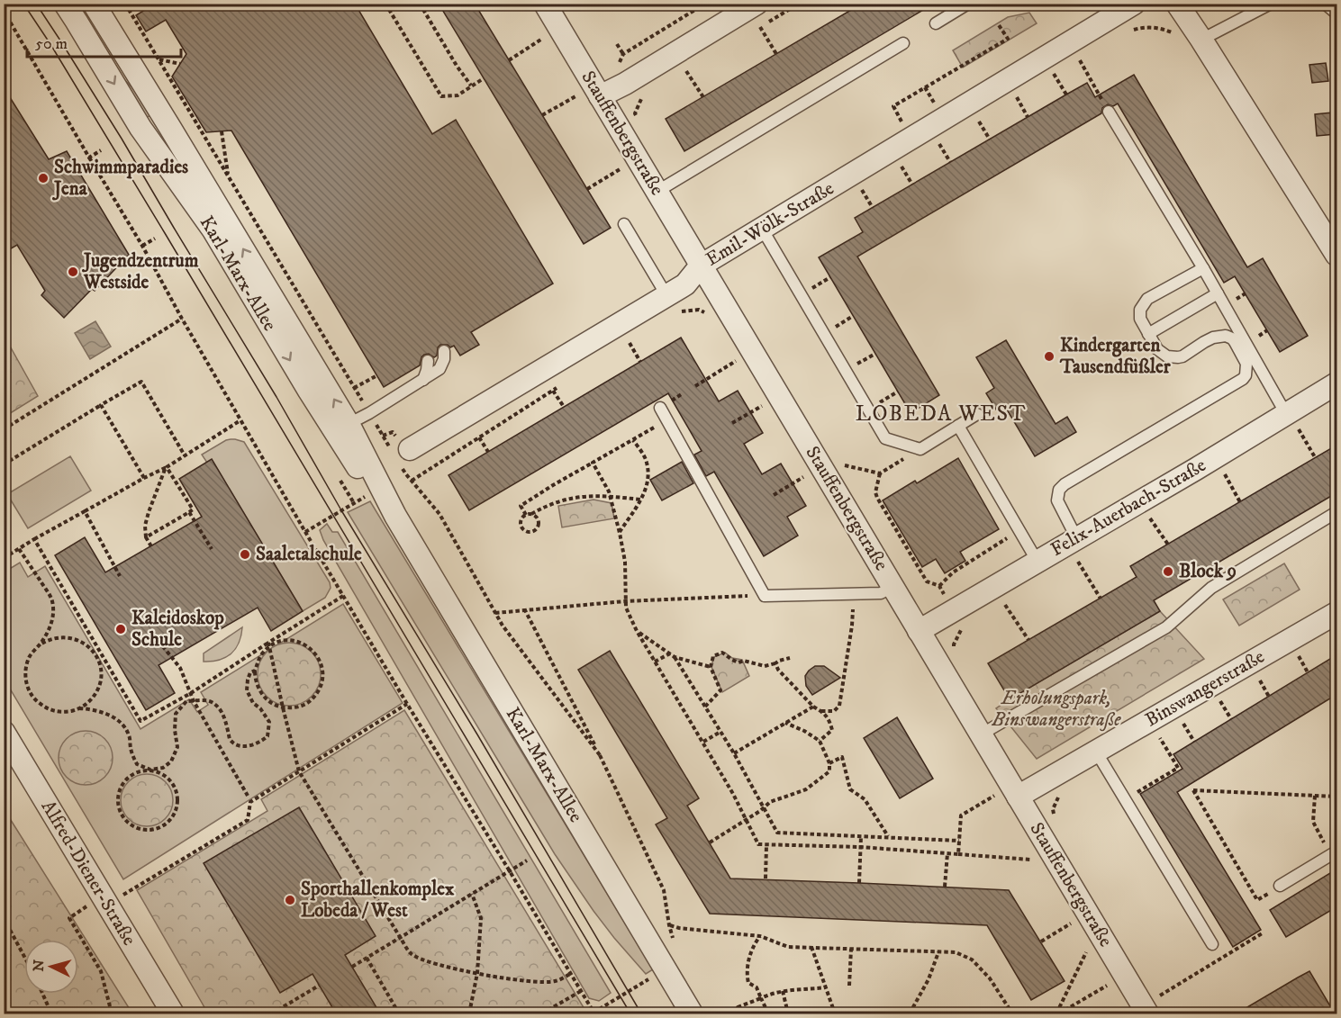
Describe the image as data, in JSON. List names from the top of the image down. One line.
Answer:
{"streets":{"street":["Stauffenbergstraße","Emil-Wölk-Straße","Karl-Marx-Allee","Felix-Auerbach-Straße","Binswangerstraße","Alfred-Diener-Straße"]},"crossings":[["Stauffenbergstraße","Emil-Wölk-Straße"],["Stauffenbergstraße","Felix-Auerbach-Straße"],["Stauffenbergstraße","Binswangerstraße"]],"districts":["LOBEDA WEST"],"parks":["Erholungspark, Binswangerstraße"],"places":["Schwimmparadies Jena","Jugendzentrum Westside","Kindergarten Tausendfüßler","Saaletalschule","Block 9","Kaleidoskop Schule","Sporthallenkomplex Lobeda / West"],"scale_bar":"50 m","north":"left"}
